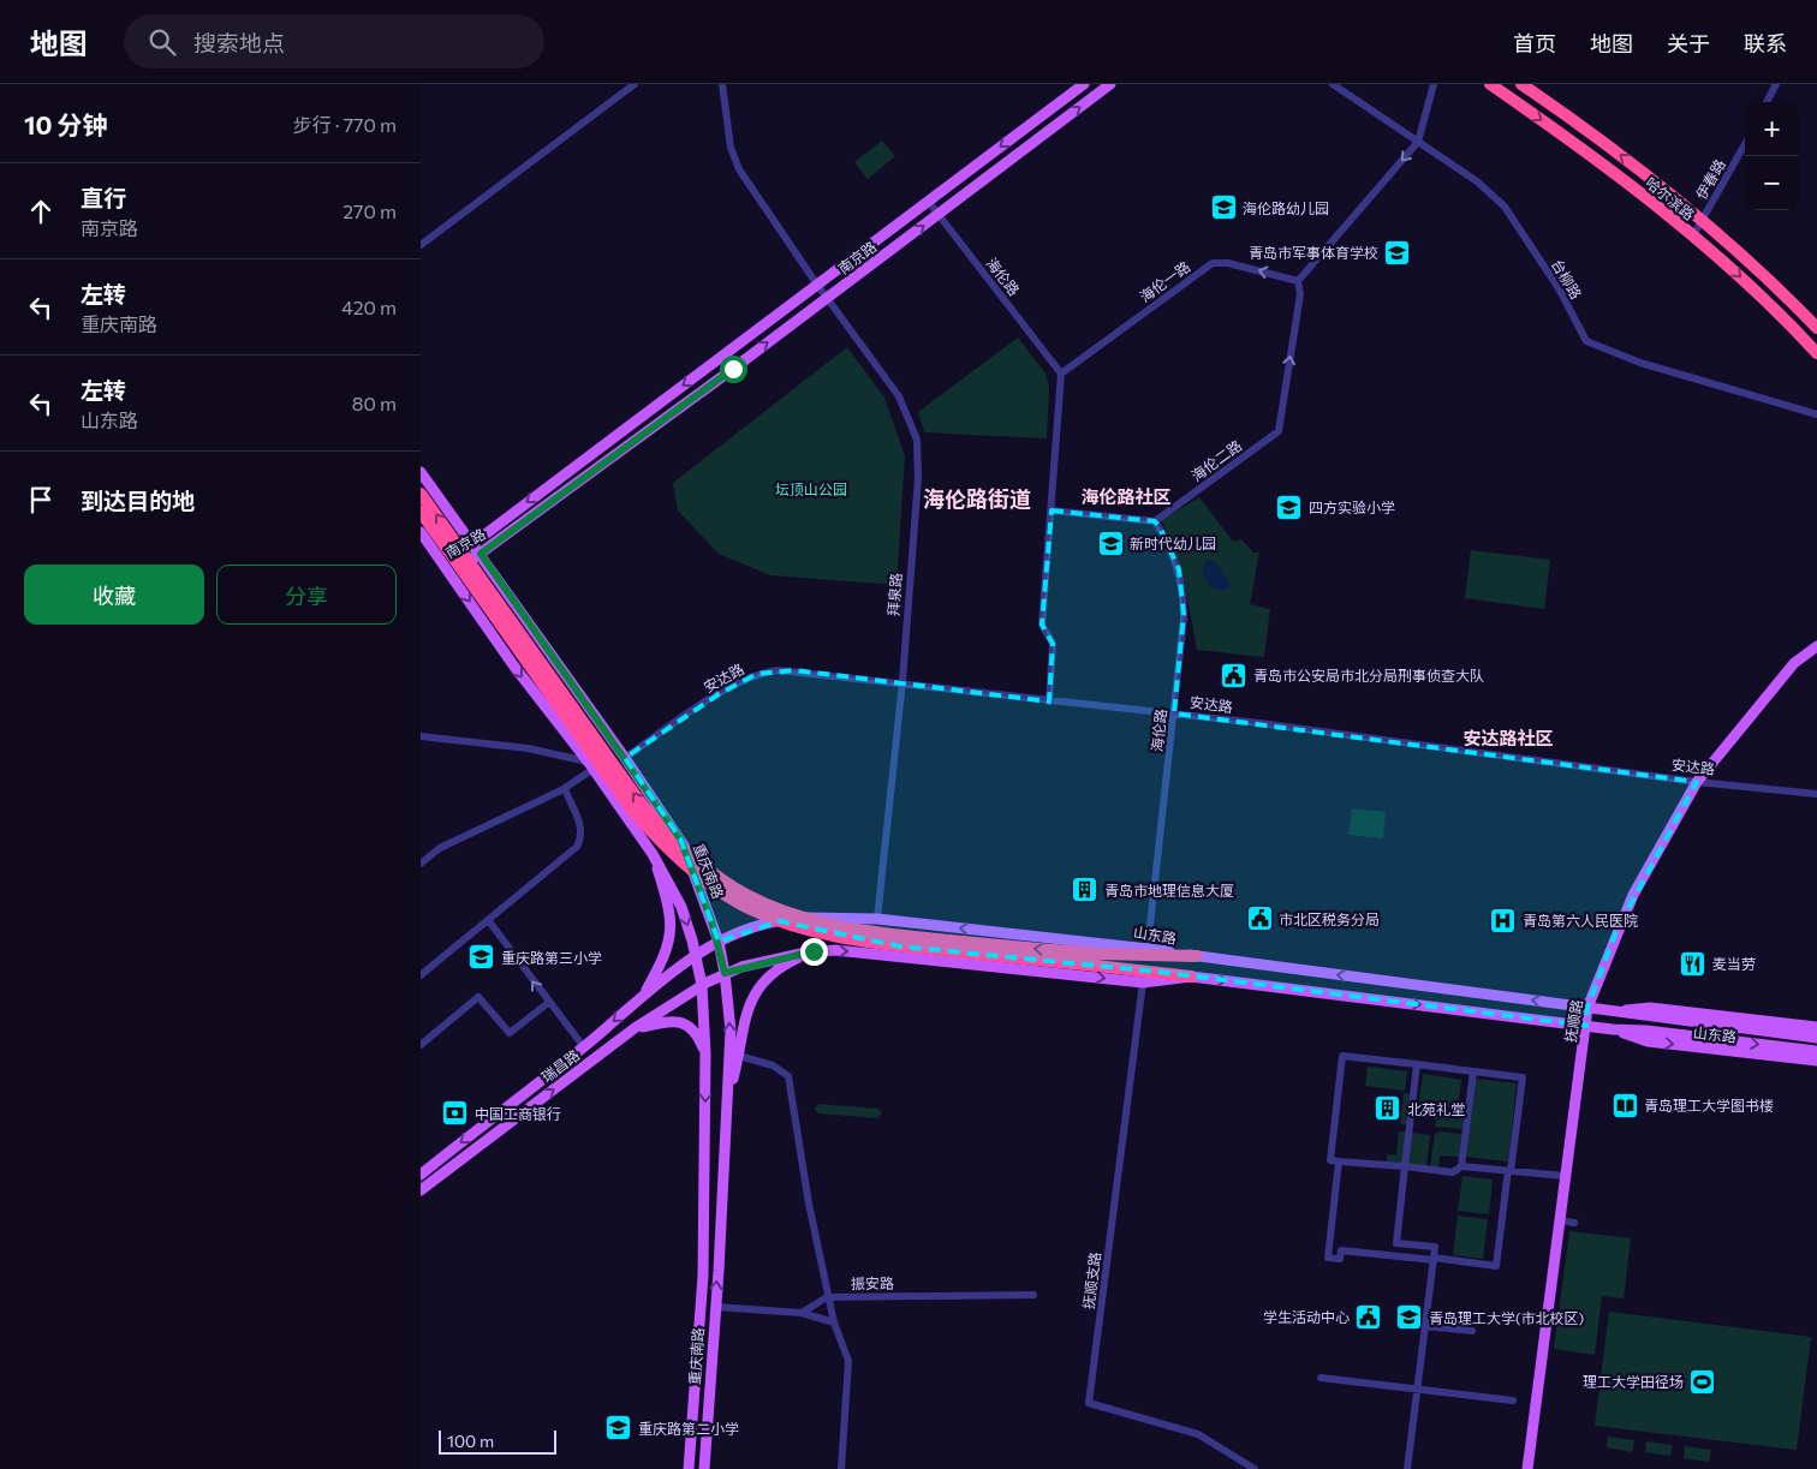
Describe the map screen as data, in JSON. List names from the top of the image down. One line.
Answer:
{"streets":{"highway":["哈尔滨路"],"main road":["南京路","重庆南路","山东路","抚顺路","瑞昌路"],"street":["伊春路","海伦路","台柳路","海伦一路","海伦二路","拜泉路","安达路","抚顺支路","振安路"]},"crossings":[["伊春路","哈尔滨路"],["南京路","海伦路"],["南京路","拜泉路"],["南京路","重庆南路"],["海伦路","海伦一路"],["海伦路","海伦二路"],["海伦路","安达路"],["海伦路","山东路"],["海伦一路","海伦二路"],["拜泉路","安达路"],["拜泉路","山东路"],["安达路","重庆南路"],["安达路","抚顺路"],["重庆南路","山东路"],["重庆南路","瑞昌路"],["山东路","抚顺路"],["山东路","瑞昌路"],["山东路","抚顺支路"]],"one_way":["海伦一路","海伦二路"],"districts":["海伦路社区","海伦路街道","安达路社区"],"parks":["坛顶山公园"],"places":{"school or university":["海伦路幼儿园","青岛市军事体育学校","四方实验小学","新时代幼儿园","重庆路第三小学","青岛理工大学(市北校区)","重庆路第二小学"],"public building":["青岛市公安局市北分局刑事侦查大队","市北区税务分局","学生活动中心"],"building":["青岛市地理信息大厦","北苑礼堂"],"hospital":["青岛第六人民医院"],"restaurant":["麦当劳"],"library":["青岛理工大学图书楼"],"bank":["中国工商银行"],"sports":["理工大学田径场"]},"scale_bar":"100 m","page":{"header":"地图","search":"搜索地点","nav":["首页","地图","关于","联系"],"heading":["10 分钟","步行 · 770 m"],"map_buttons":["+","−"],"list":[["直行","南京路","270 m"],["左转","重庆南路","420 m"],["左转","山东路","80 m"],"到达目的地"],"buttons":["收藏","分享"],"scale":"100 m"}}
